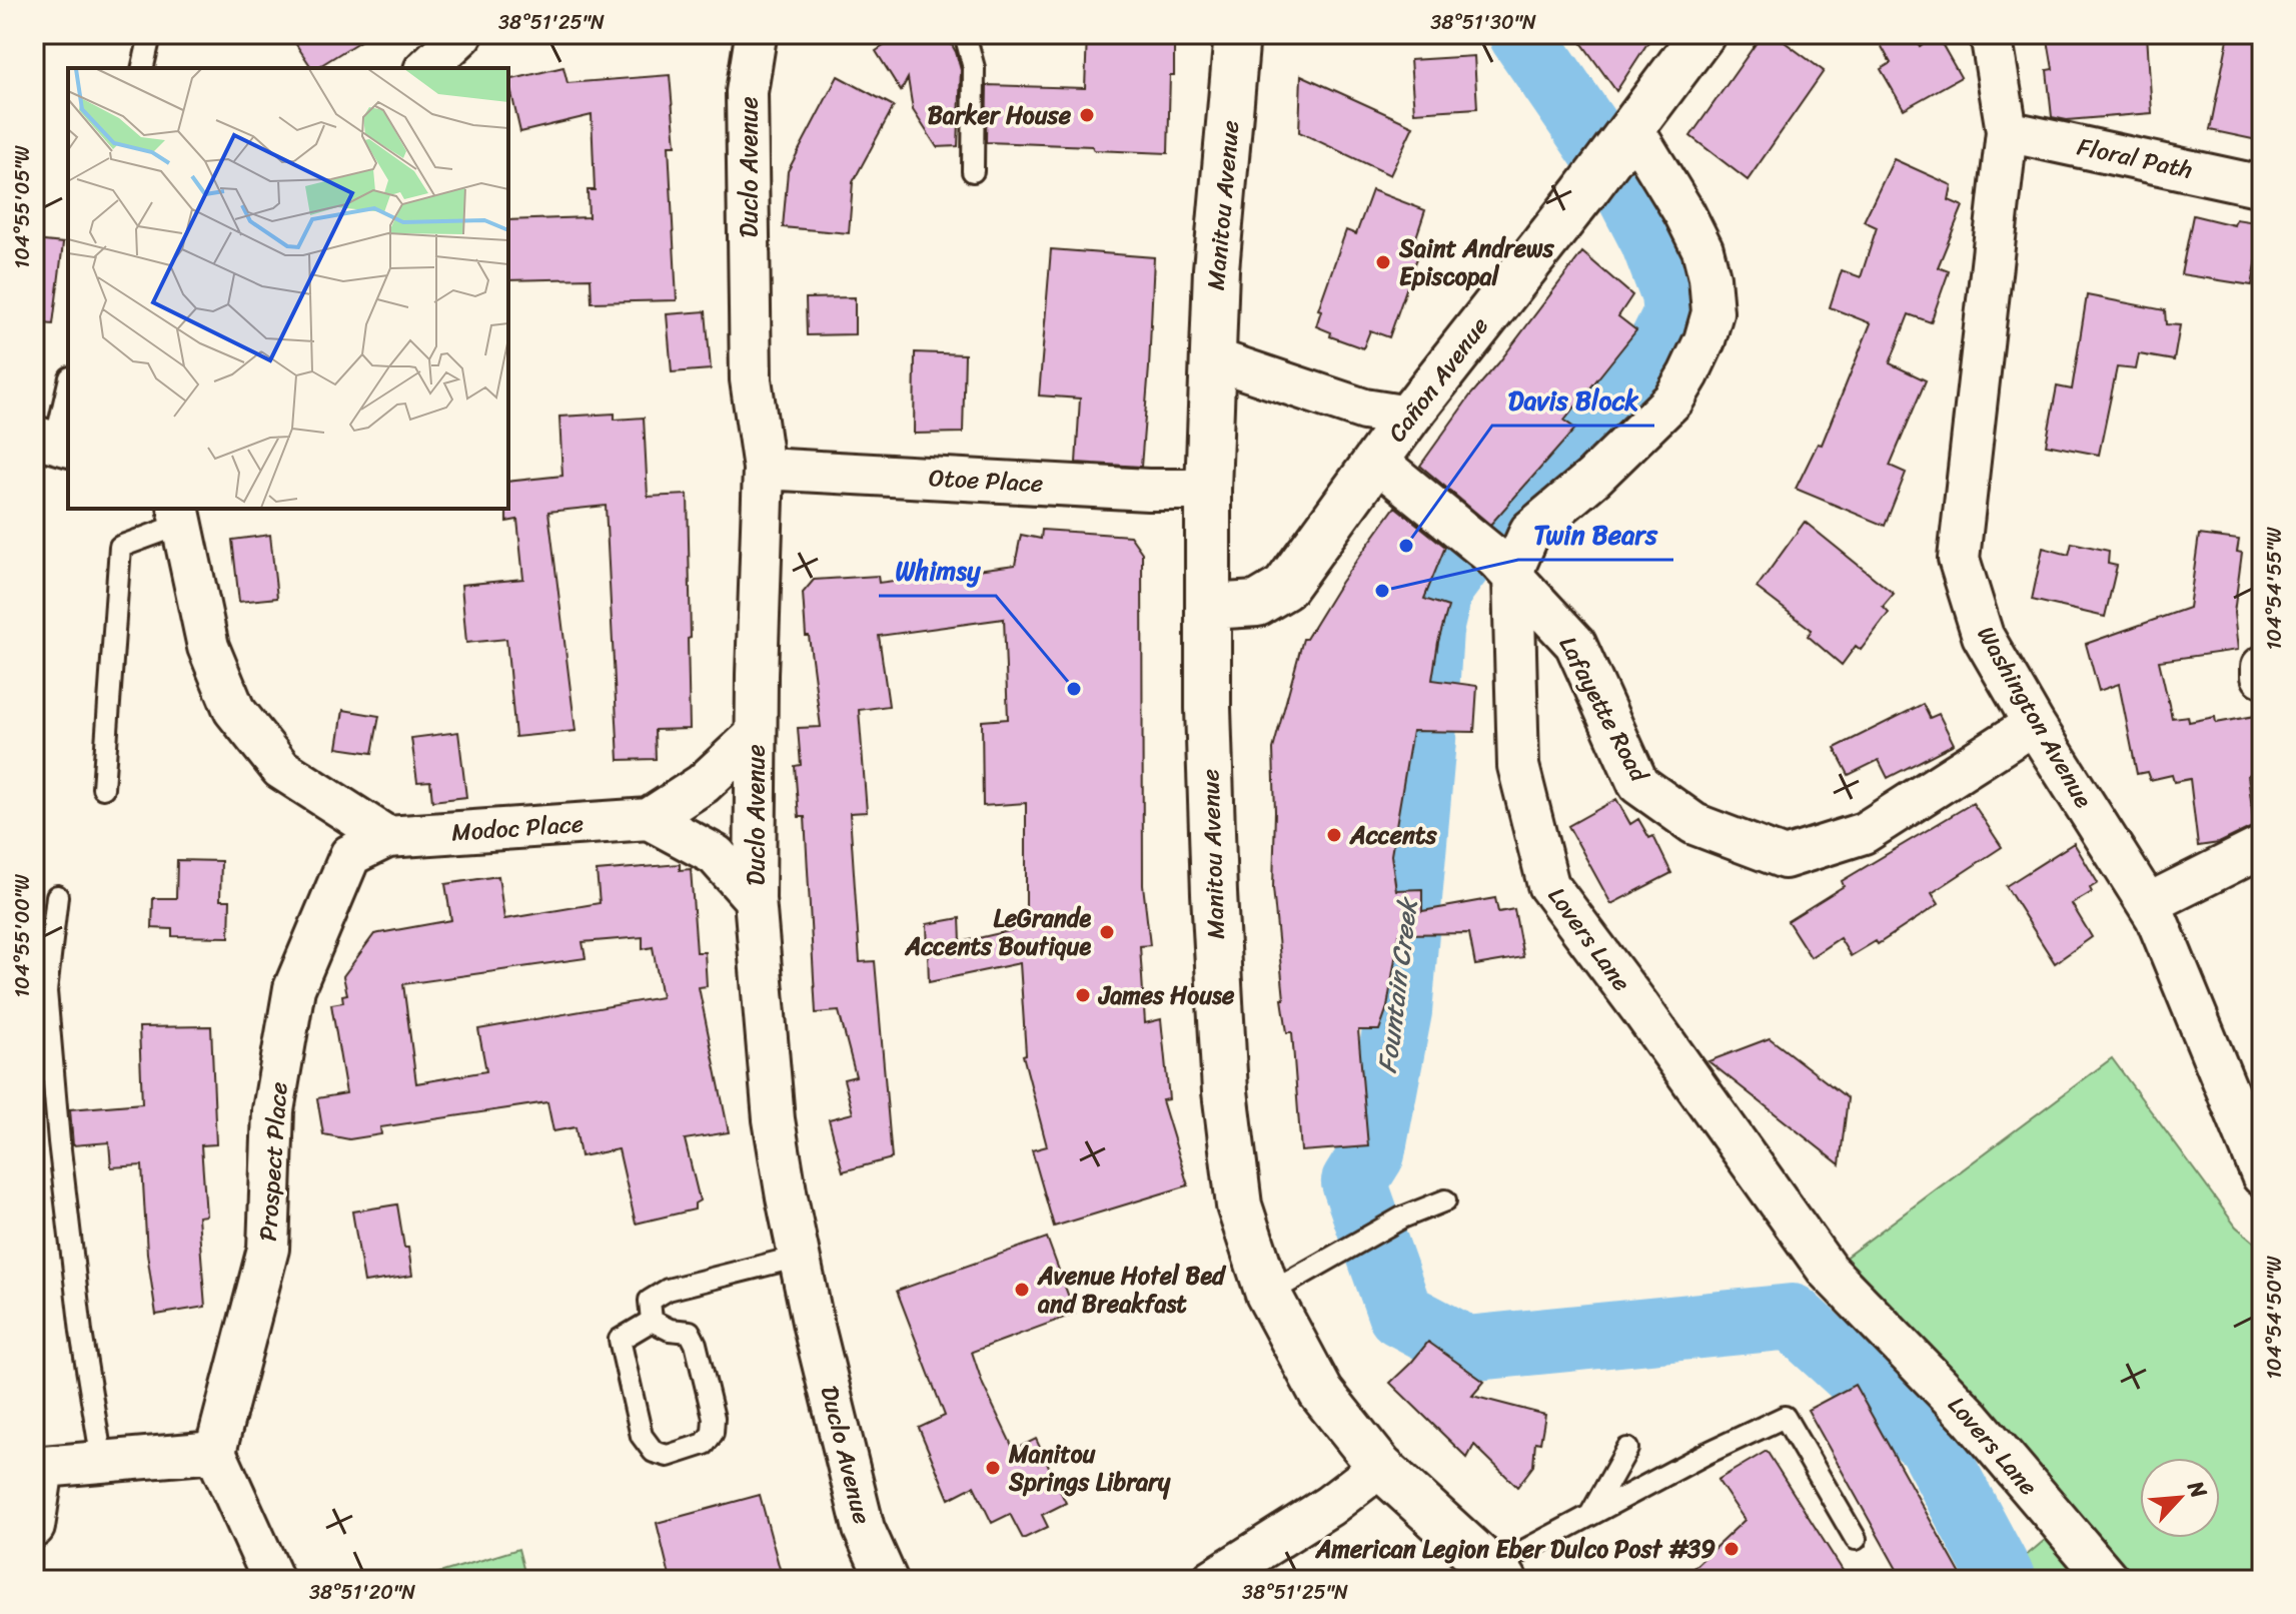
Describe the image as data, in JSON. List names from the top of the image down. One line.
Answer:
{"streets":{"main road":["Manitou Avenue","Cañon Avenue"],"street":["Floral Path","Duclo Avenue","Otoe Place","Lafayette Road","Washington Avenue","Modoc Place","Lovers Lane","Prospect Place"]},"crossings":[["Floral Path","Washington Avenue"],["Duclo Avenue","Otoe Place"],["Duclo Avenue","Modoc Place"],["Manitou Avenue","Cañon Avenue"],["Manitou Avenue","Otoe Place"],["Cañon Avenue","Lafayette Road"],["Cañon Avenue","Lovers Lane"],["Lafayette Road","Washington Avenue"],["Lafayette Road","Lovers Lane"],["Modoc Place","Prospect Place"]],"water":["Fountain Creek"],"places":["Barker House","Saint Andrews Episcopal","Davis Block","Twin Bears","Whimsy","Accents","LeGrande Accents Boutique","James House","Avenue Hotel Bed and Breakfast","Manitou Springs Library","American Legion Eber Dulco Post #39"],"north":"top right","coordinates":["38°51'25\"N","38°51'30\"N","104°55'05\"W","104°54'55\"W","104°55'00\"W","104°54'50\"W","38°51'20\"N"]}
